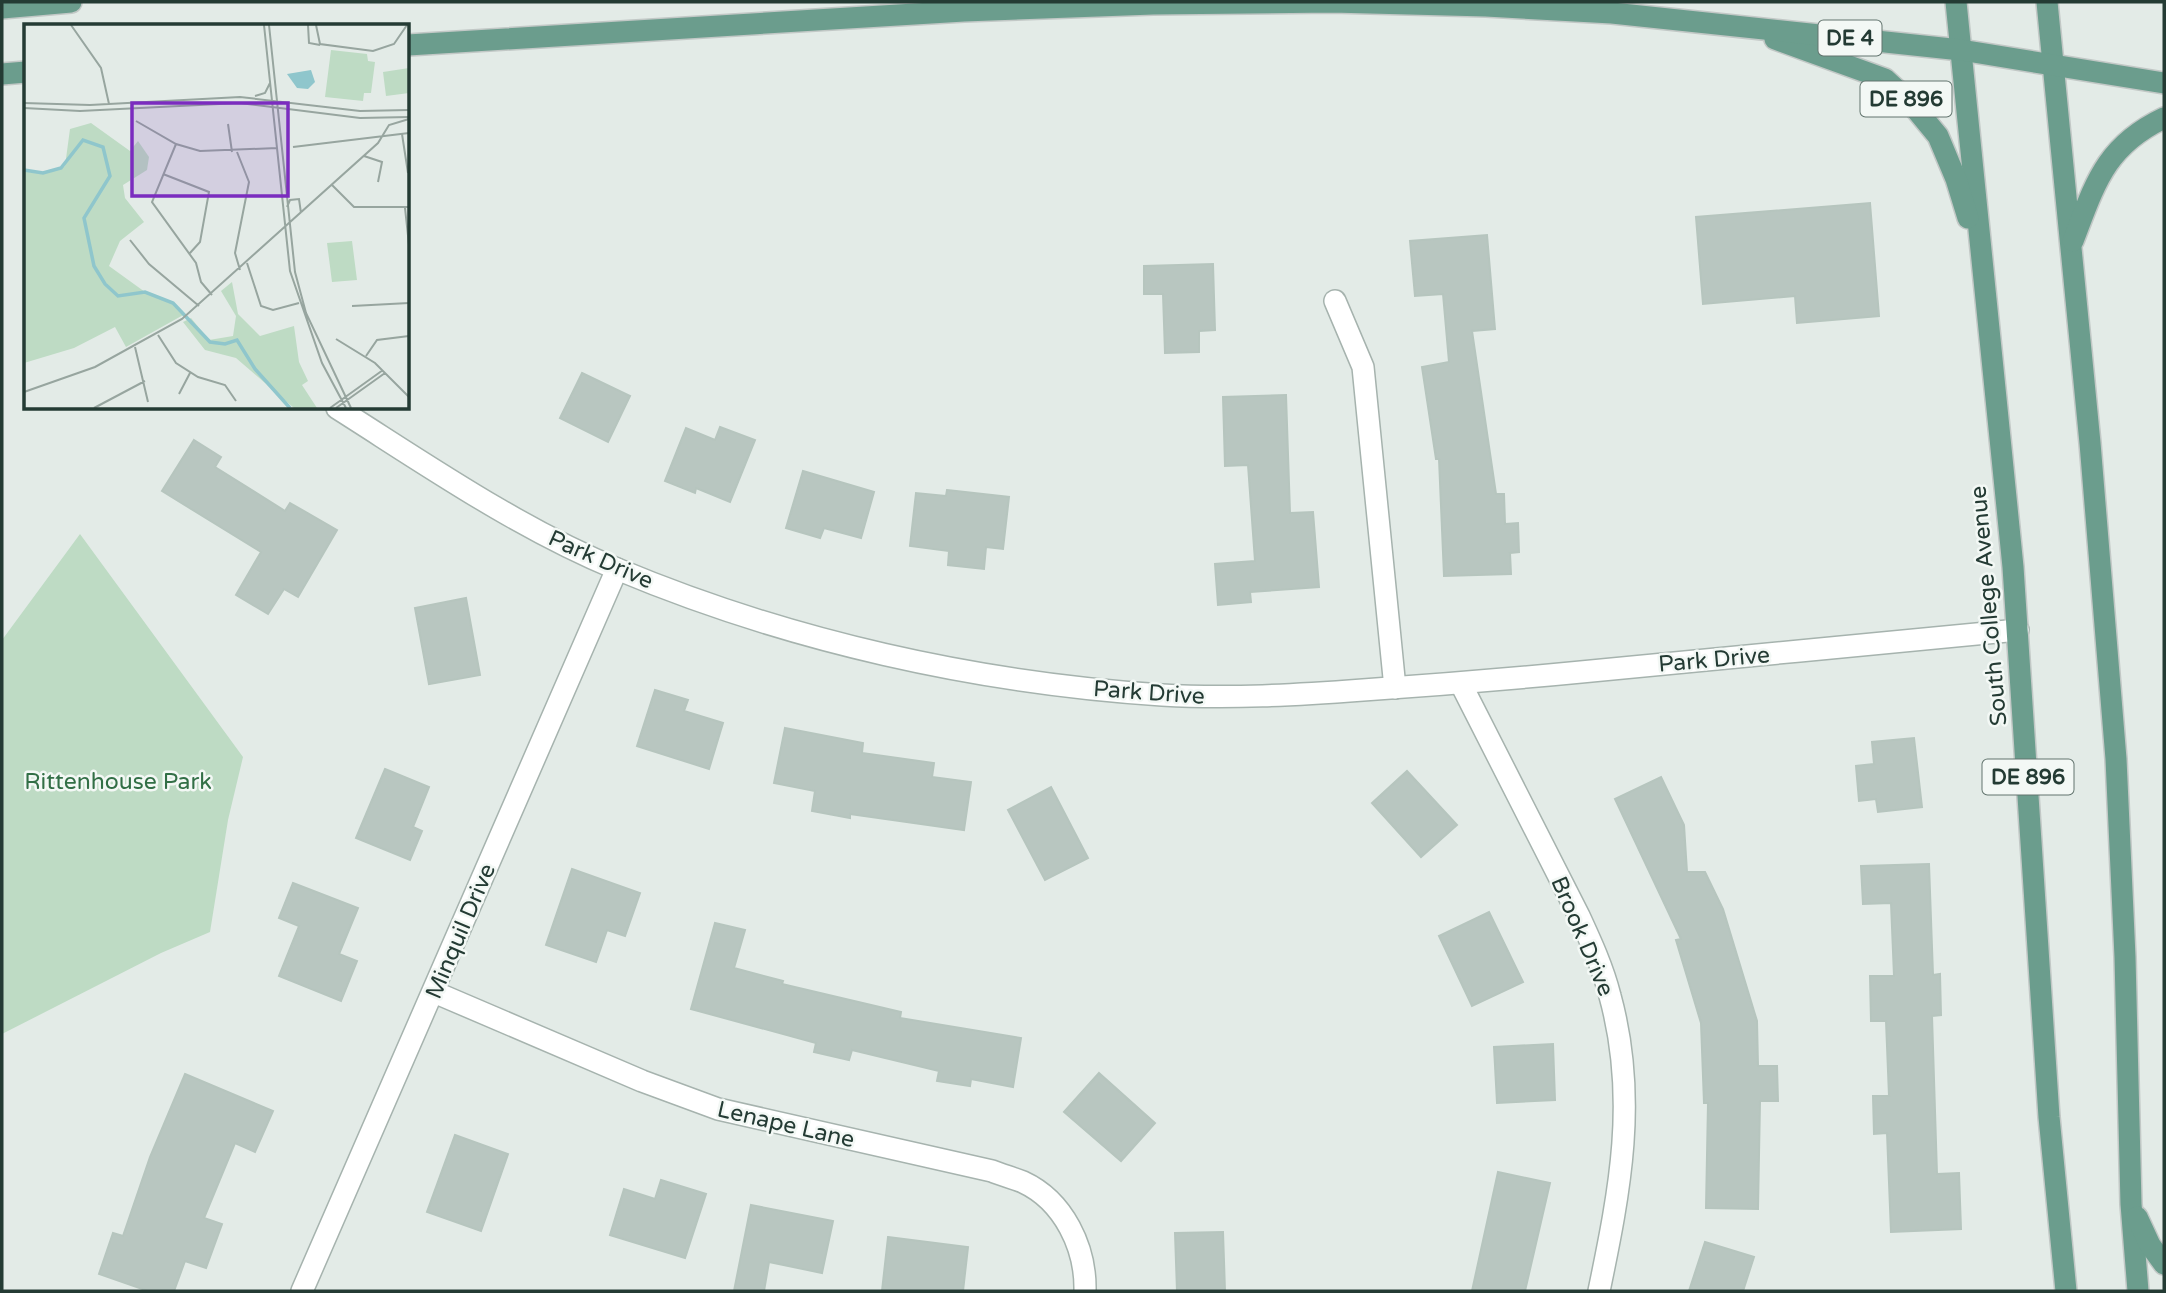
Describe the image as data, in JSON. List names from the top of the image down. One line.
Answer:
{"streets":{"main road":["DE 4","DE 896","South College Avenue"],"street":["Park Drive","Minquil Drive","Brook Drive","Lenape Lane"]},"crossings":[["DE 4","DE 896"],["DE 4","South College Avenue"],["DE 896","South College Avenue"],["Park Drive","South College Avenue"],["Park Drive","Minquil Drive"],["Park Drive","Brook Drive"],["Minquil Drive","Lenape Lane"]],"parks":["Rittenhouse Park"]}
